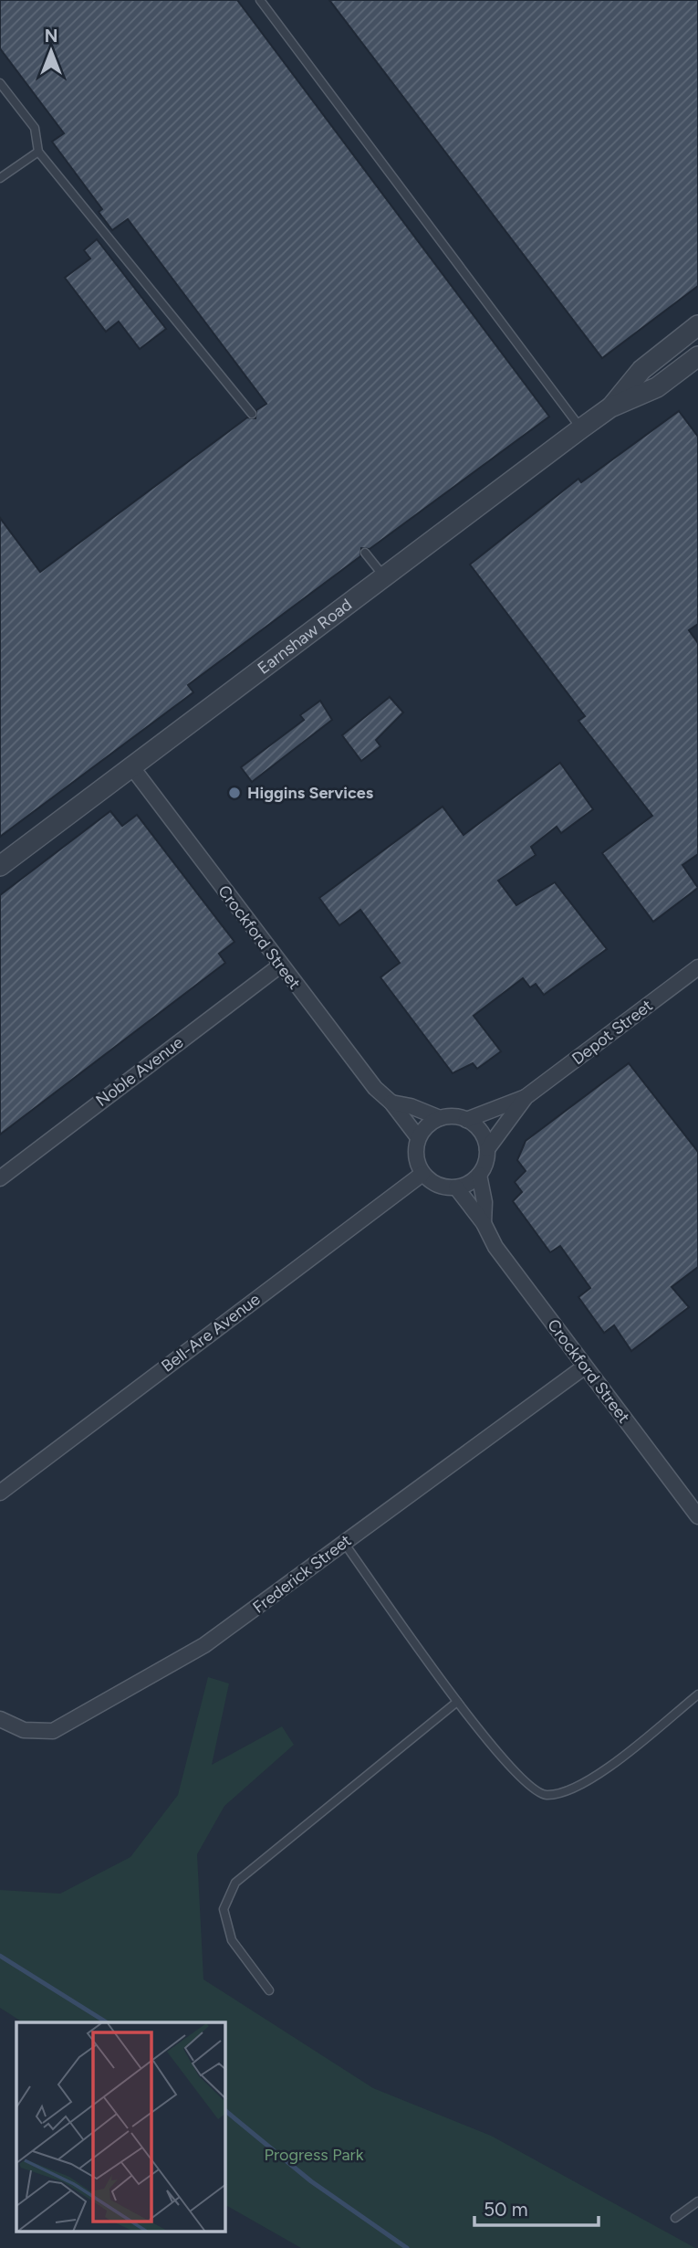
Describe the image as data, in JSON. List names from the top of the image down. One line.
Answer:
{"streets":{"street":["Earnshaw Road","Crockford Street","Depot Street","Noble Avenue","Bell-Are Avenue","Frederick Street"]},"crossings":[["Earnshaw Road","Crockford Street"],["Crockford Street","Depot Street"],["Crockford Street","Noble Avenue"],["Crockford Street","Bell-Are Avenue"],["Crockford Street","Frederick Street"],["Depot Street","Bell-Are Avenue"]],"parks":["Progress Park"],"places":["Higgins Services"],"scale_bar":"50 m","north":"top"}
